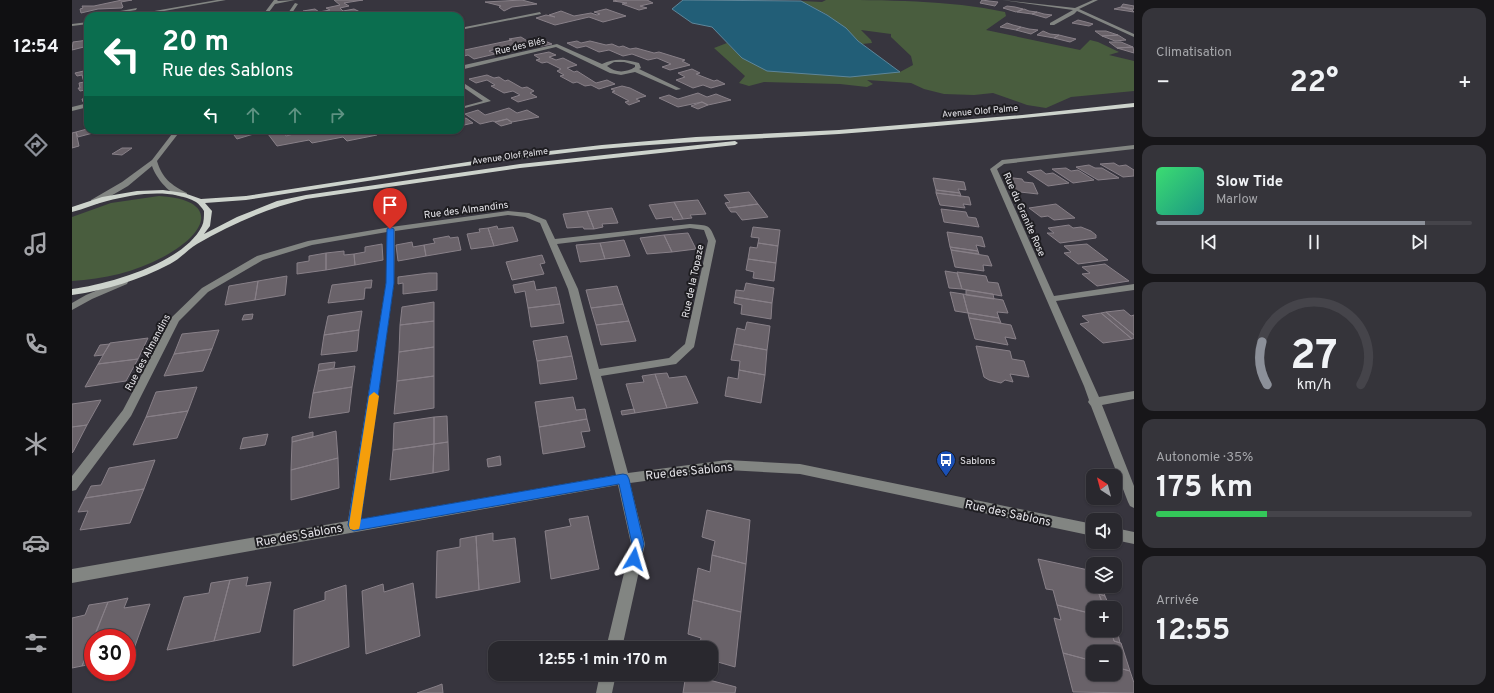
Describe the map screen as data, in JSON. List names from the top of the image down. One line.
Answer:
{"streets":{"main road":["Avenue Olof Palme"],"street":["Rue des Blés","Rue des Almandins","Rue du Granite Rose","Rue de la Topaze","Rue des Sablons"]},"crossings":[["Rue des Almandins","Rue de la Topaze"],["Rue des Almandins","Rue des Sablons"]],"places":{"bus stop":["Sablons"]},"north":"top left","page":{"tabs":"12:54","tile":["Climatisation",["Autonomie · 35%","175 km"],["Arrivée","12:55"]],"turn":["20 m","Rue des Sablons"],"heat":["−","22°","+"],"song":["Slow Tide","Marlow"],"map_buttons":["+","−"],"limit":"30","trip":"12:55 · 1 min · 170 m","gauge":["27","km/h"]}}
